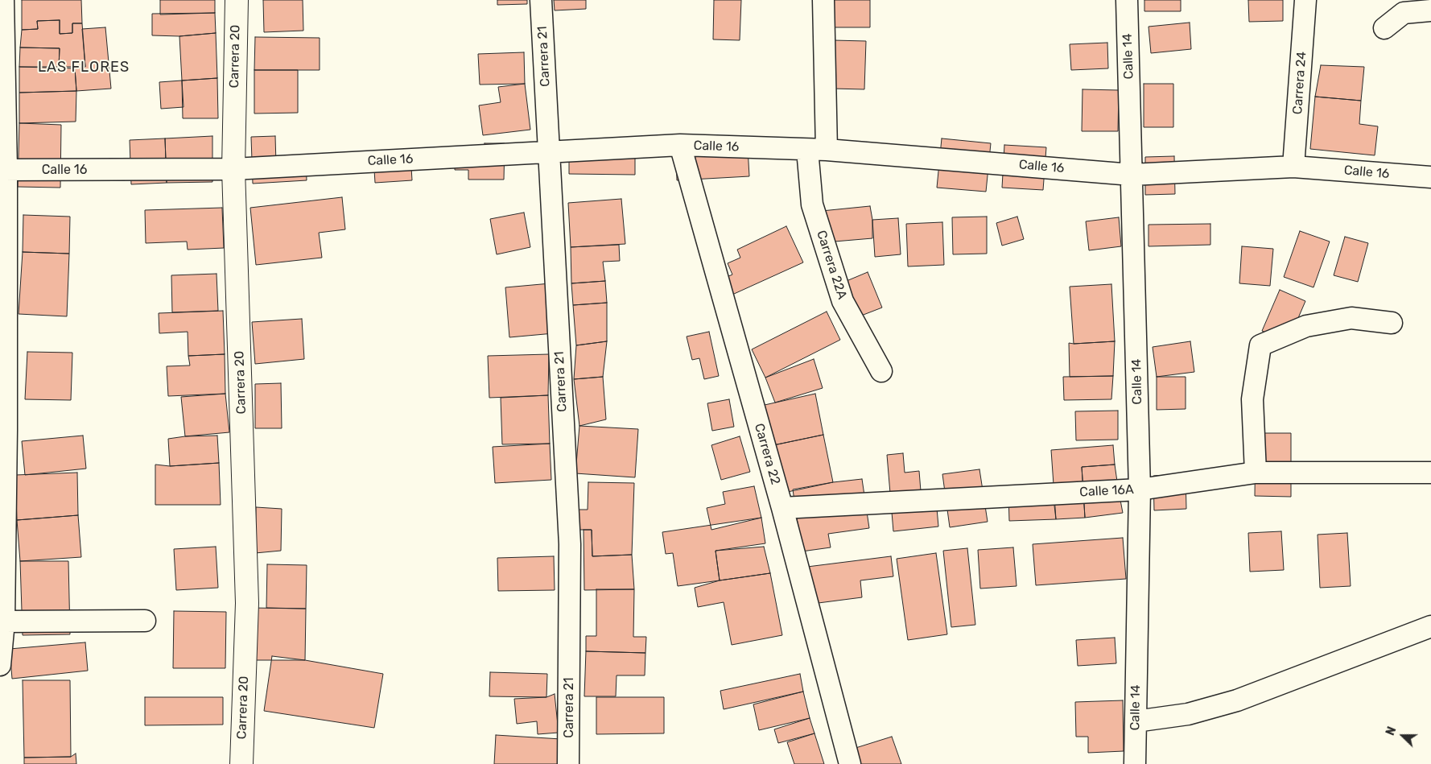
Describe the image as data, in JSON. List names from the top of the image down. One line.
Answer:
{"streets":{"street":["Carrera 20","Carrera 21","Calle 14","Carrera 24","Calle 16","Carrera 22A","Carrera 22","Calle 16A"]},"crossings":[["Carrera 20","Calle 16"],["Carrera 21","Calle 16"],["Calle 14","Calle 16"],["Calle 14","Calle 16A"],["Carrera 24","Calle 16"],["Calle 16","Carrera 22A"],["Calle 16","Carrera 22"],["Carrera 22","Calle 16A"]],"districts":["LAS FLORES"],"north":"left"}
